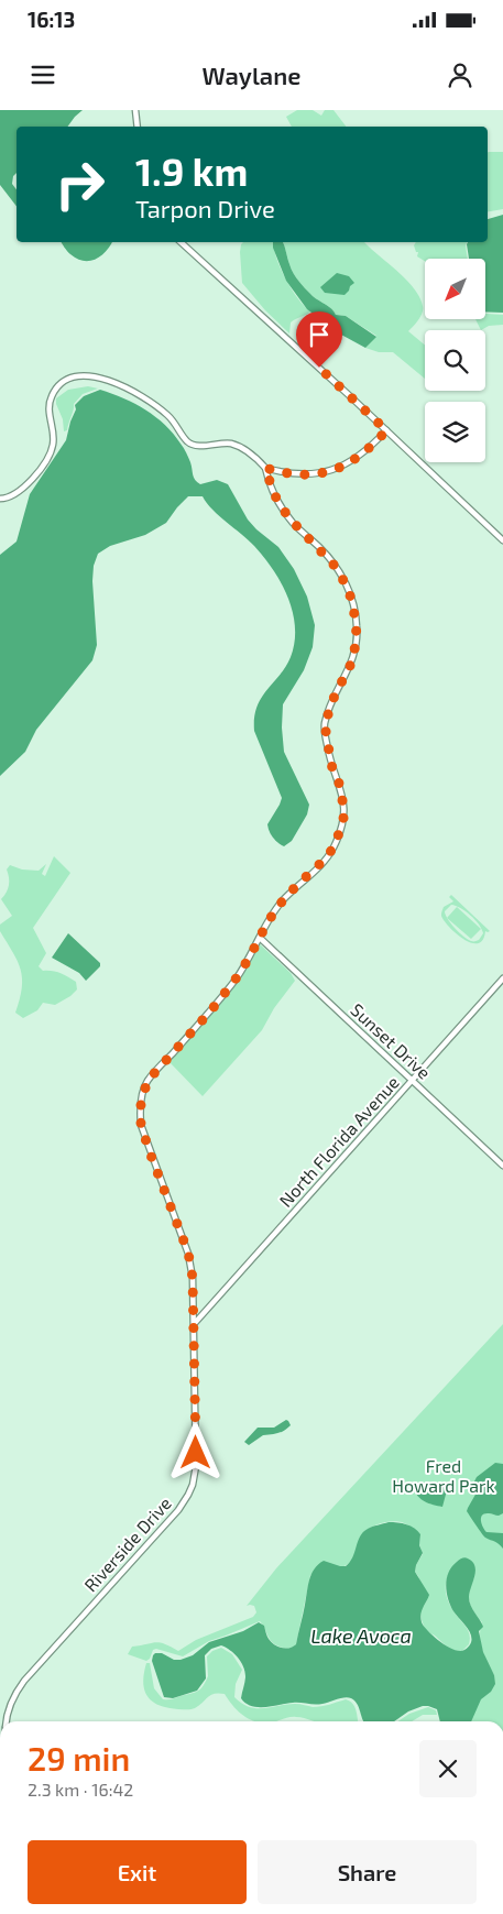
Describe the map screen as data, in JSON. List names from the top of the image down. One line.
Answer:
{"streets":{"street":["Sunset Drive","North Florida Avenue","Riverside Drive"]},"crossings":[["Sunset Drive","North Florida Avenue"],["Sunset Drive","Riverside Drive"],["North Florida Avenue","Riverside Drive"]],"water":["Lake Avoca"],"parks":["Fred Howard Park"],"north":"bottom left","page":{"status":"16:13","header":"Waylane","turn":["1.9 km","Tarpon Drive"],"heading":["29 min","2.3 km · 16:42"],"buttons":["Exit","Share"]}}
